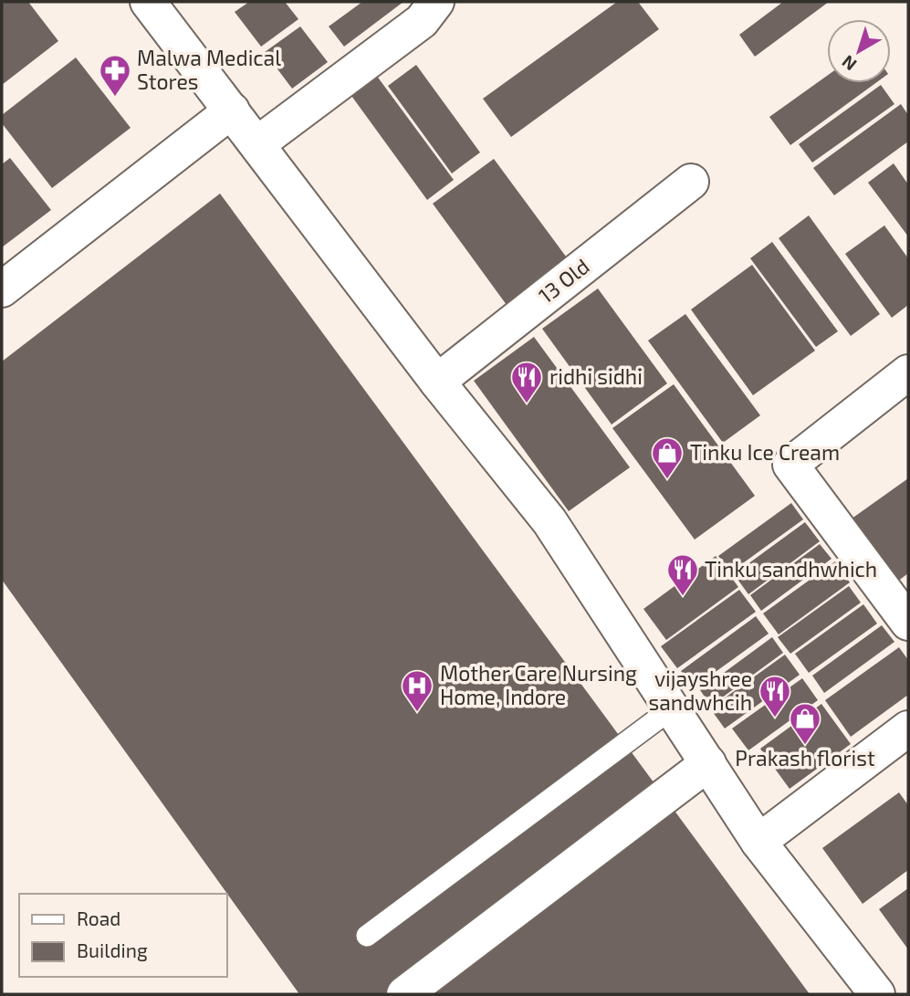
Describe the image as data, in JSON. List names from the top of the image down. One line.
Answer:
{"streets":{"street":["13 Old"]},"places":{"pharmacy":["Malwa Medical Stores"],"restaurant":["ridhi sidhi","Tinku sandhwhich","vijayshree sandwhcih"],"shop":["Tinku Ice Cream","Prakash florist"],"hospital":["Mother Care Nursing Home, Indore"]},"legend":["Road","Building"],"north":"bottom left"}
